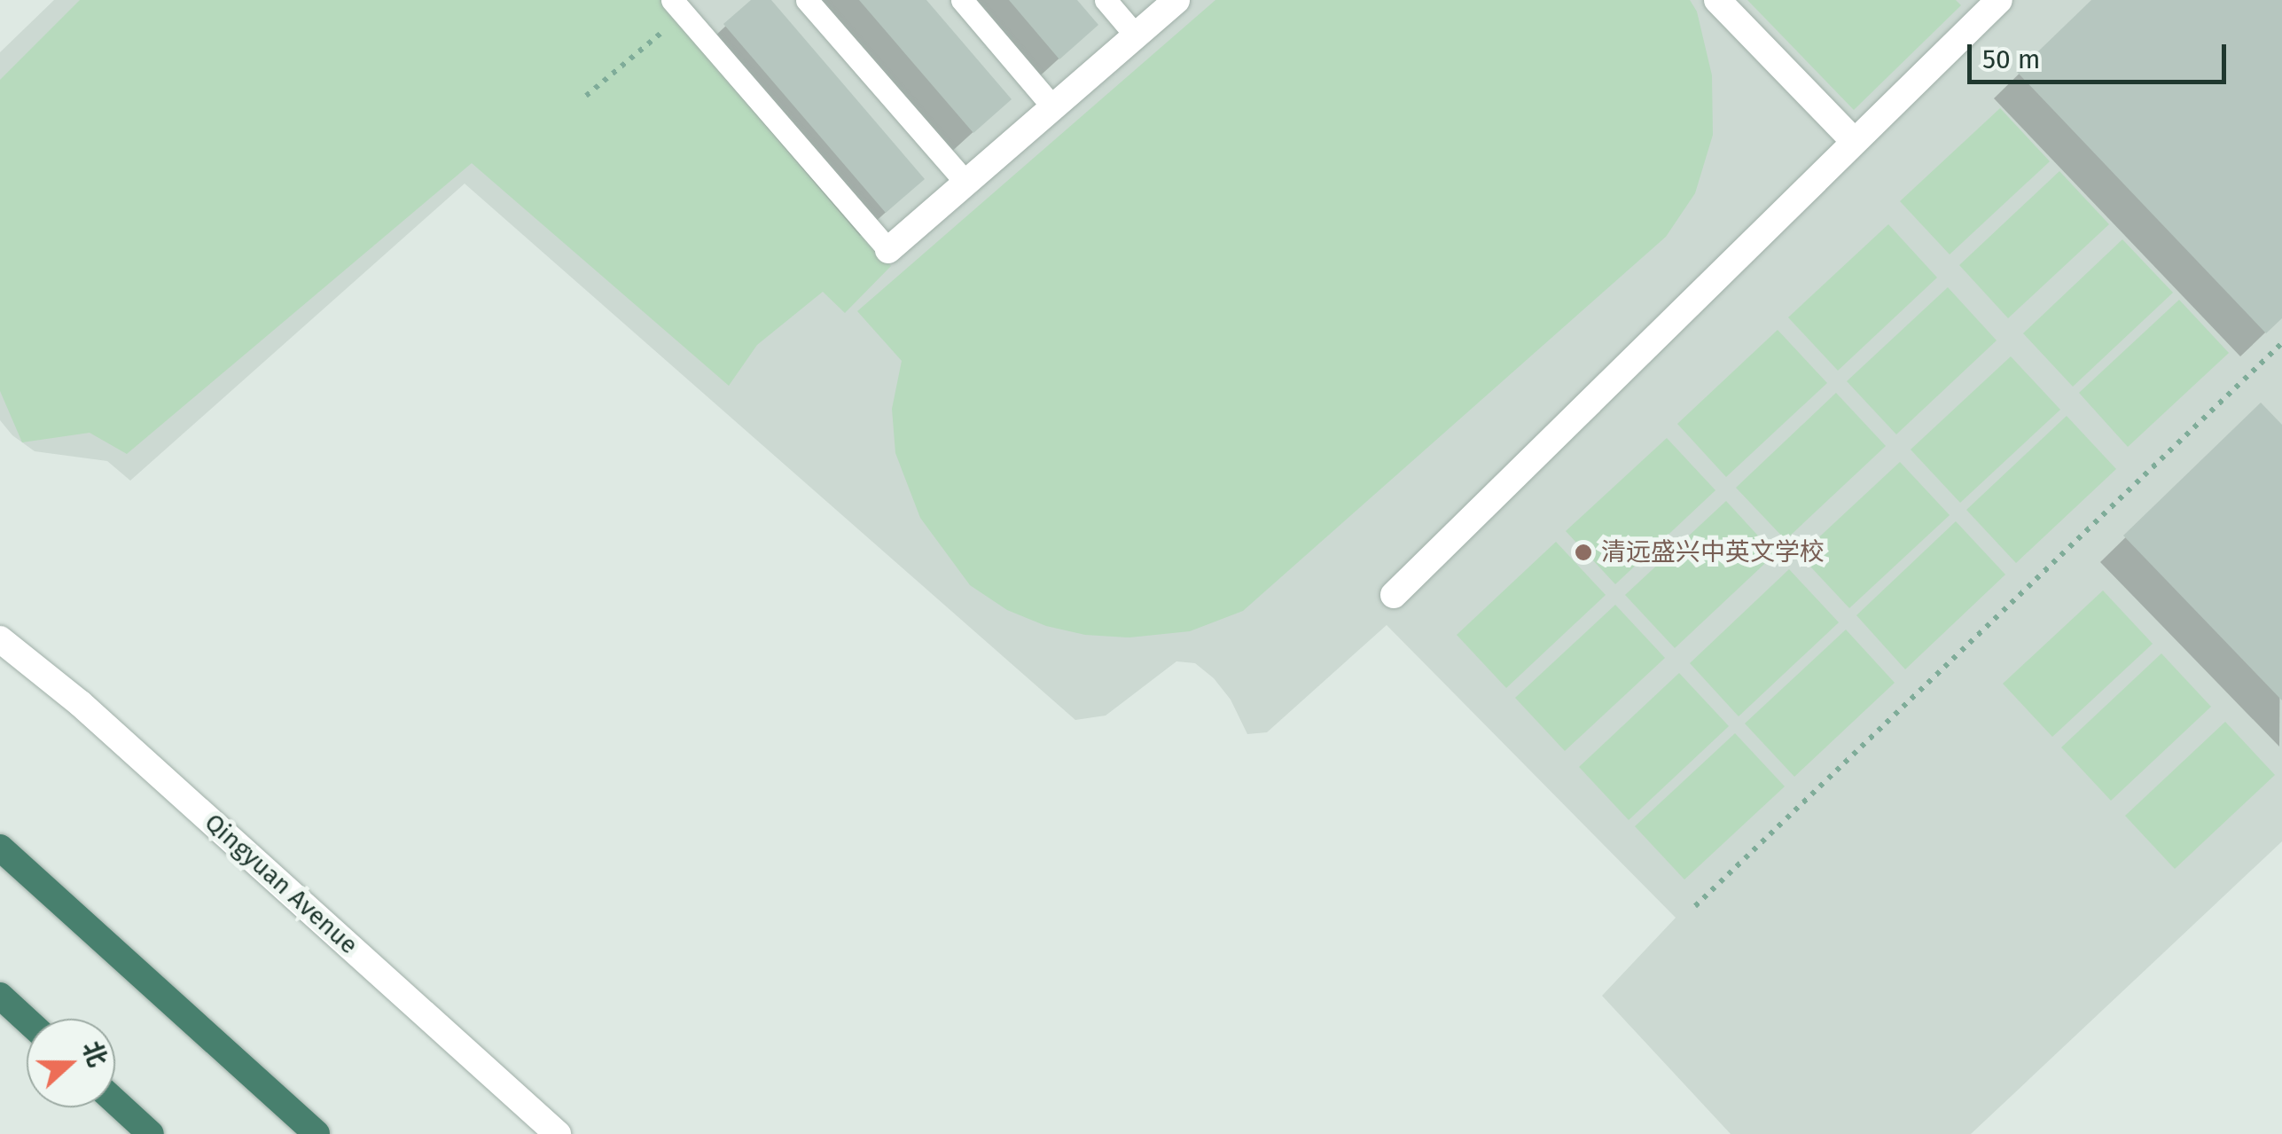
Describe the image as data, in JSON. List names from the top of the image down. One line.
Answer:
{"streets":{"street":["Qingyuan Avenue"]},"places":["清远盛兴中英文学校"],"scale_bar":"50 m","north":"right"}
